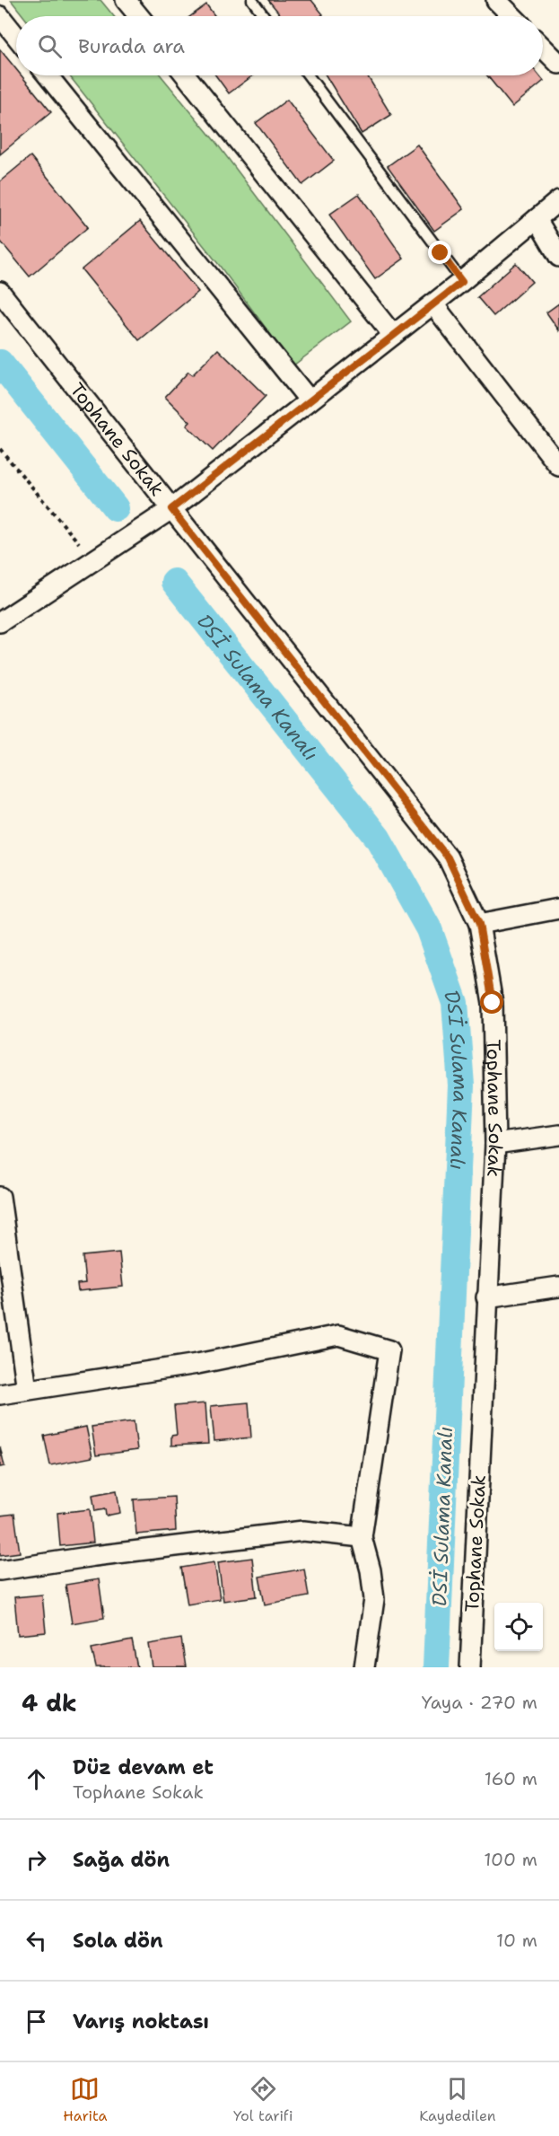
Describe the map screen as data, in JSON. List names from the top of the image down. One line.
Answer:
{"streets":{"street":["Tophane Sokak"]},"water":["DSİ Sulama Kanalı"],"page":{"search":"Burada ara","heading":["4 dk","Yaya · 270 m"],"list":[["Düz devam et","Tophane Sokak","160 m"],["Sağa dön","100 m"],["Sola dön","10 m"],"Varış noktası"],"nav":["Harita","Yol tarifi","Kaydedilen"]}}
